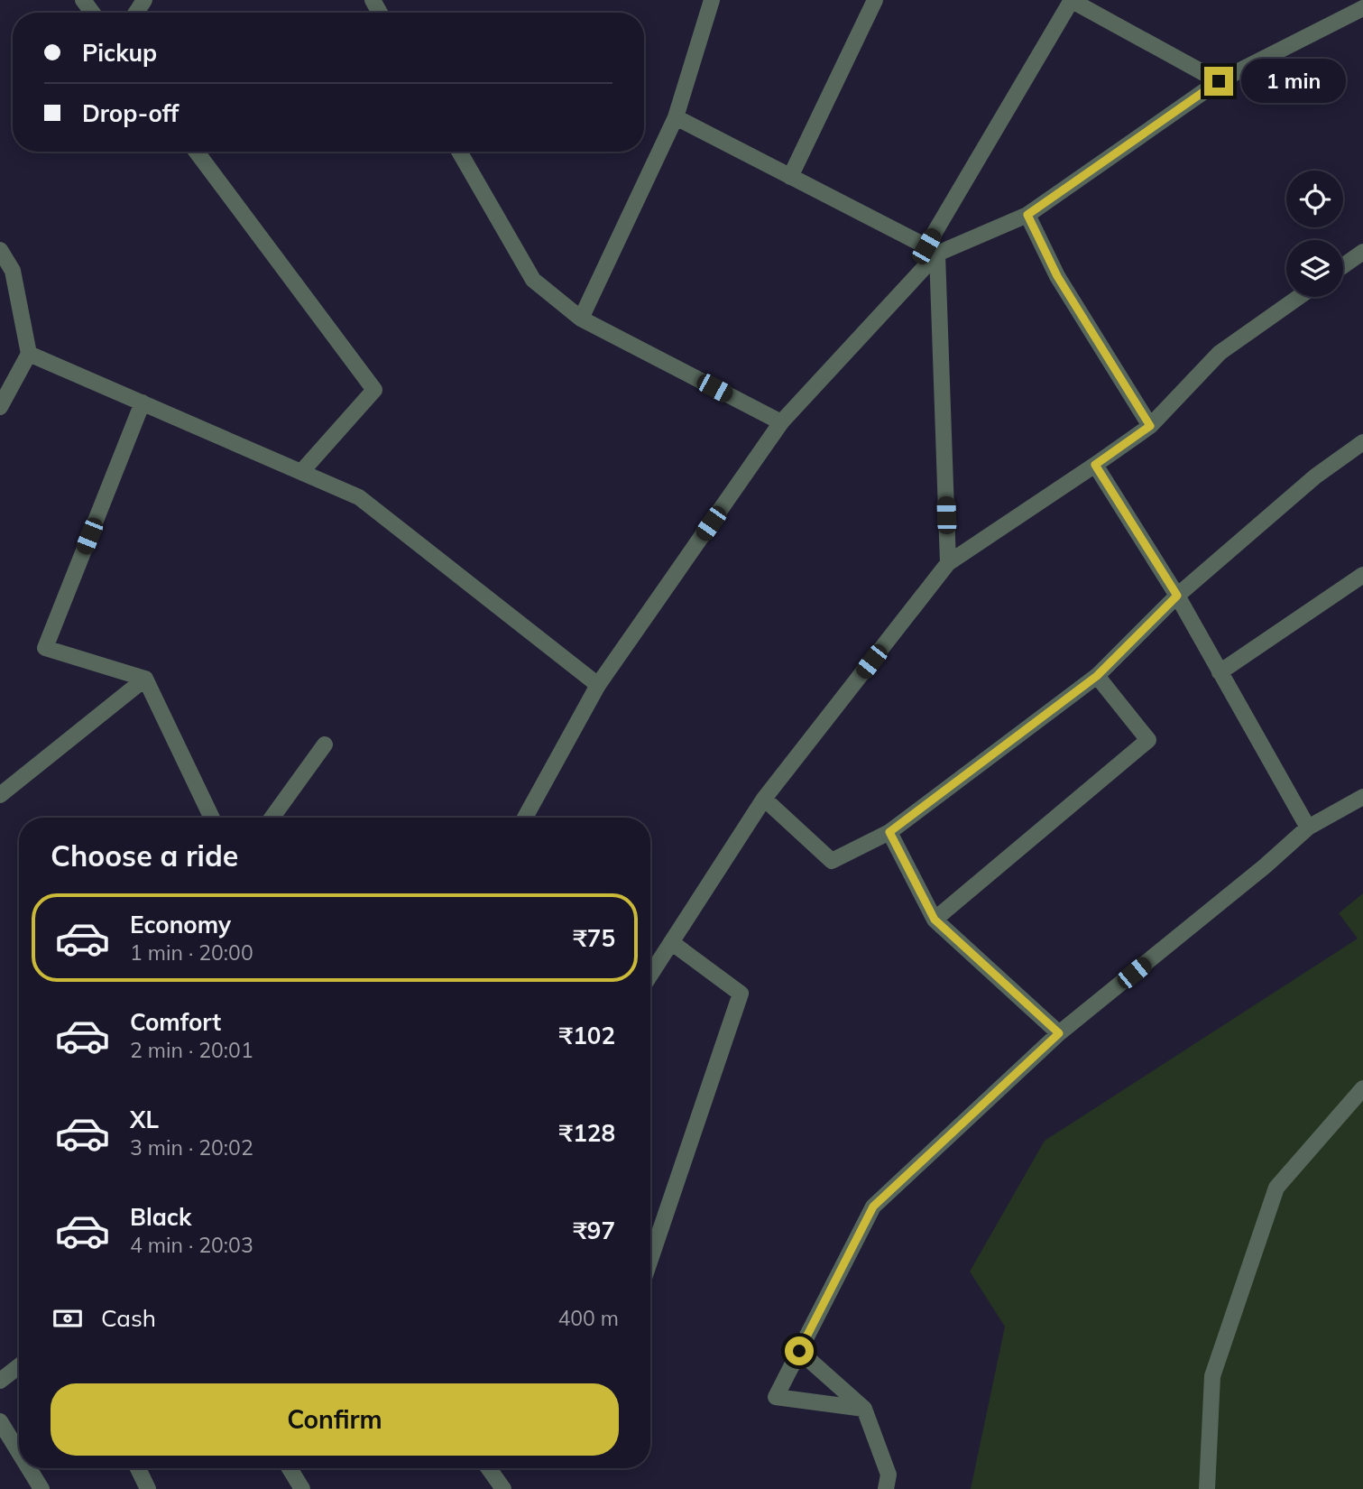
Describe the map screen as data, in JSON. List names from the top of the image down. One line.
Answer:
{"page":{"banner":["Pickup","Drop-off"],"bubble":"1 min","heading":"Choose a ride","list":[{"name":"Economy","note":"1 min · 20:00","value":"₹75"},{"name":"Comfort","note":"2 min · 20:01","value":"₹102"},{"name":"XL","note":"3 min · 20:02","value":"₹128"},{"name":"Black","note":"4 min · 20:03","value":"₹97"}],"pay":["Cash","400 m"],"buttons":"Confirm"}}
